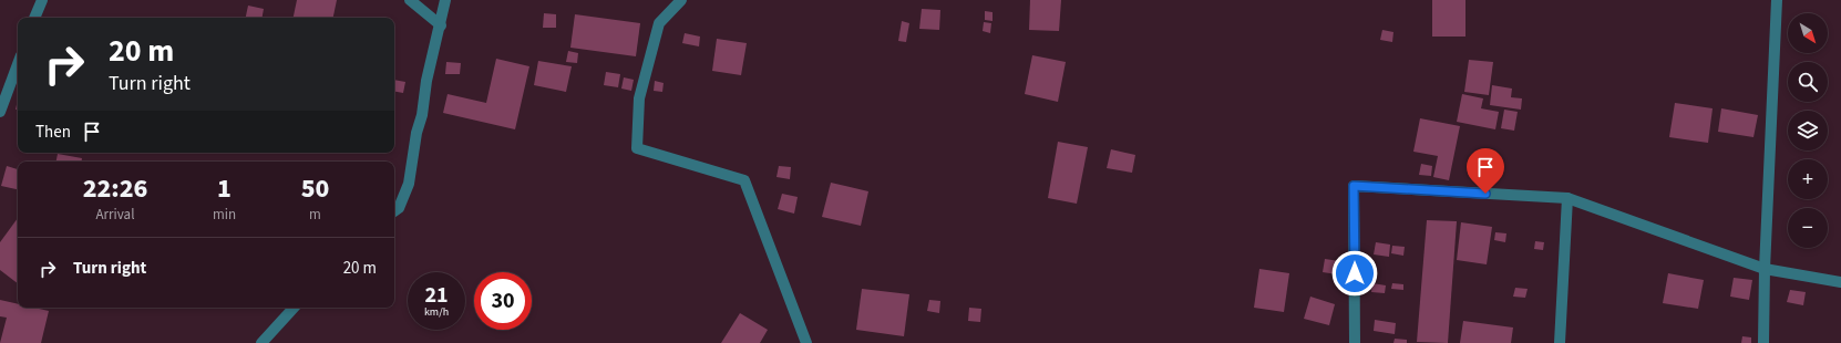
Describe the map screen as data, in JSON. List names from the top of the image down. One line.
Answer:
{"north":"bottom right","page":{"map_buttons":["+","−"],"turn":["20 m","Turn right"],"then":"Then","eta":["22:26","Arrival","1","min","50","m"],"list":[{"name":"Turn right","value":"20 m"}],"speed":"21 km/h","limit":"30"}}
